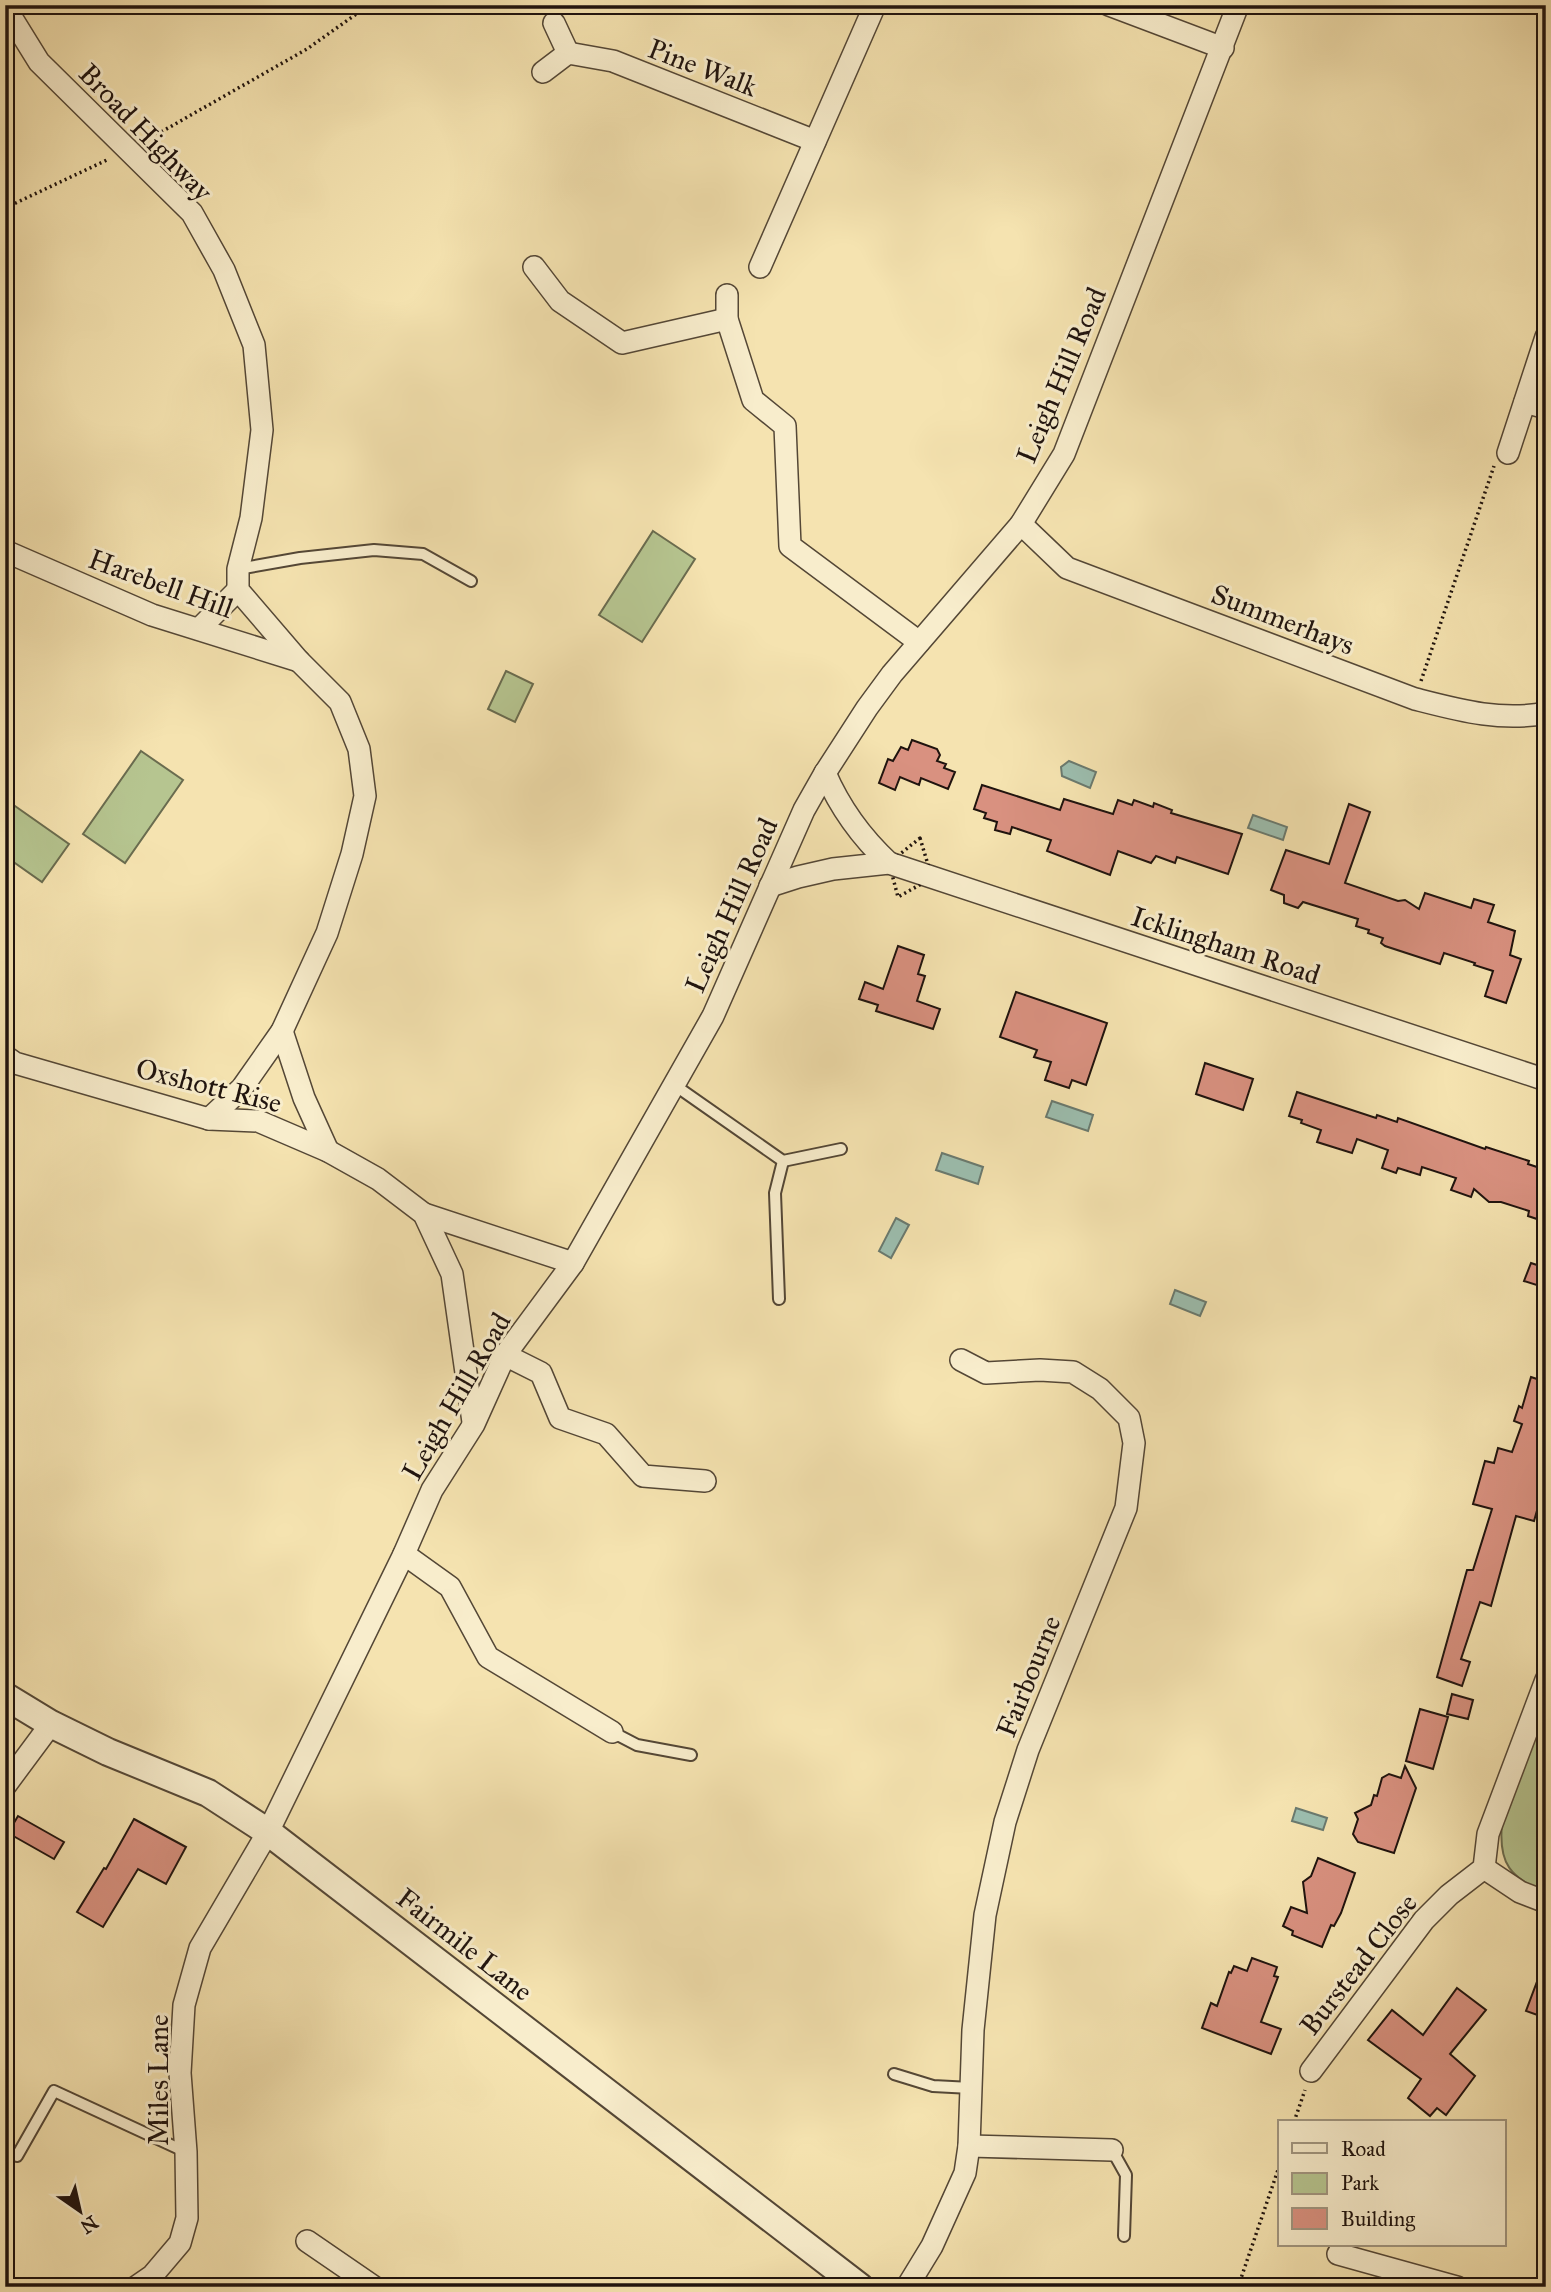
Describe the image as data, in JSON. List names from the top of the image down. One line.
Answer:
{"streets":{"street":["Pine Walk","Broad Highway","Leigh Hill Road","Harebell Hill","Summerhays","Icklingham Road","Oxshott Rise","Fairbourne","Fairmile Lane","Burstead Close","Miles Lane"]},"crossings":[["Leigh Hill Road","Summerhays"],["Leigh Hill Road","Icklingham Road"],["Leigh Hill Road","Oxshott Rise"],["Leigh Hill Road","Fairmile Lane"],["Leigh Hill Road","Miles Lane"],["Fairmile Lane","Miles Lane"]],"legend":["Road","Park","Building"],"north":"bottom right"}
